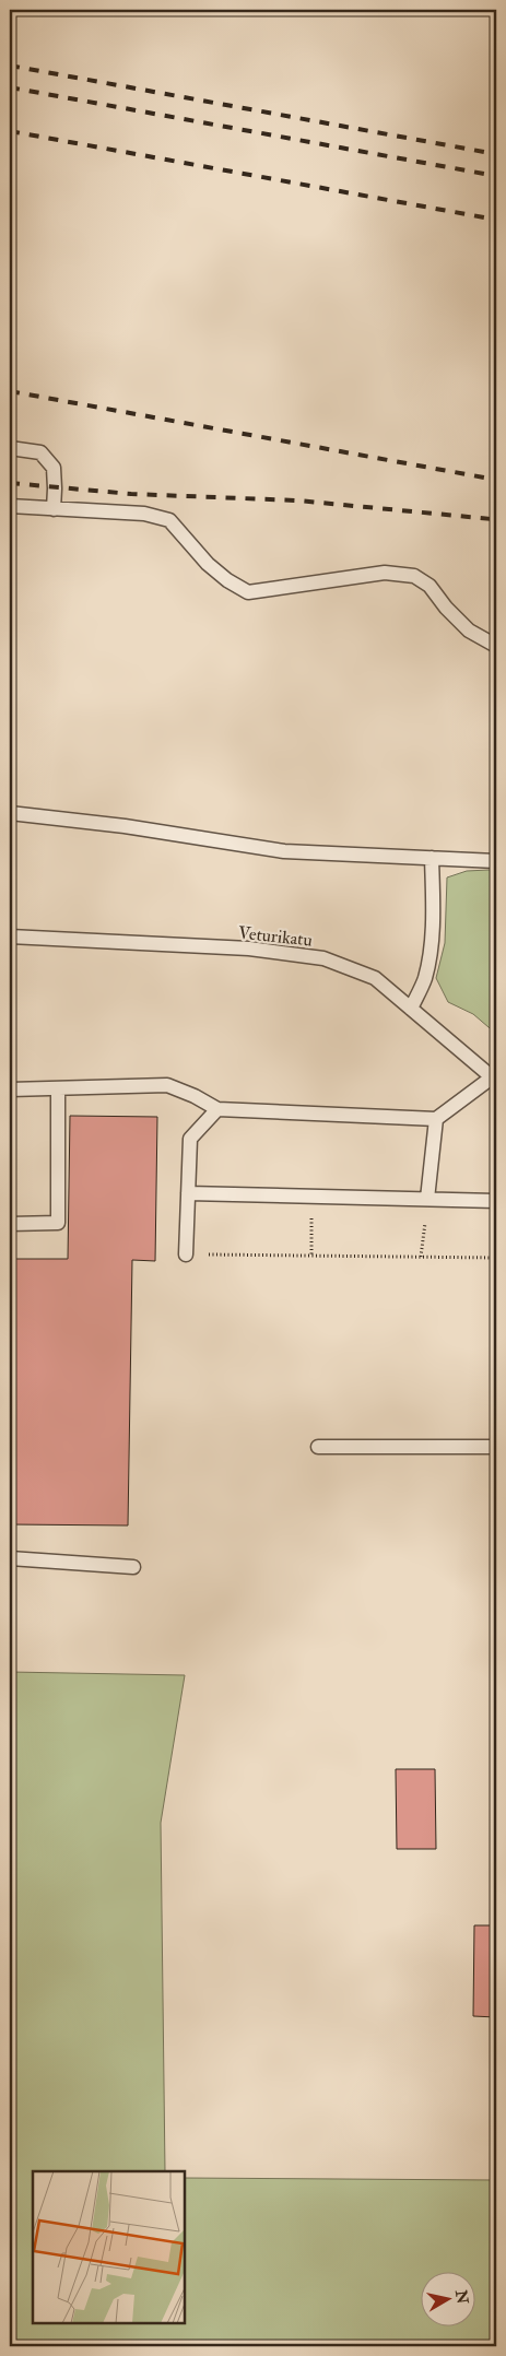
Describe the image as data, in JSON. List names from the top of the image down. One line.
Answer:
{"streets":{"lane":["Veturikatu"]},"north":"right"}
